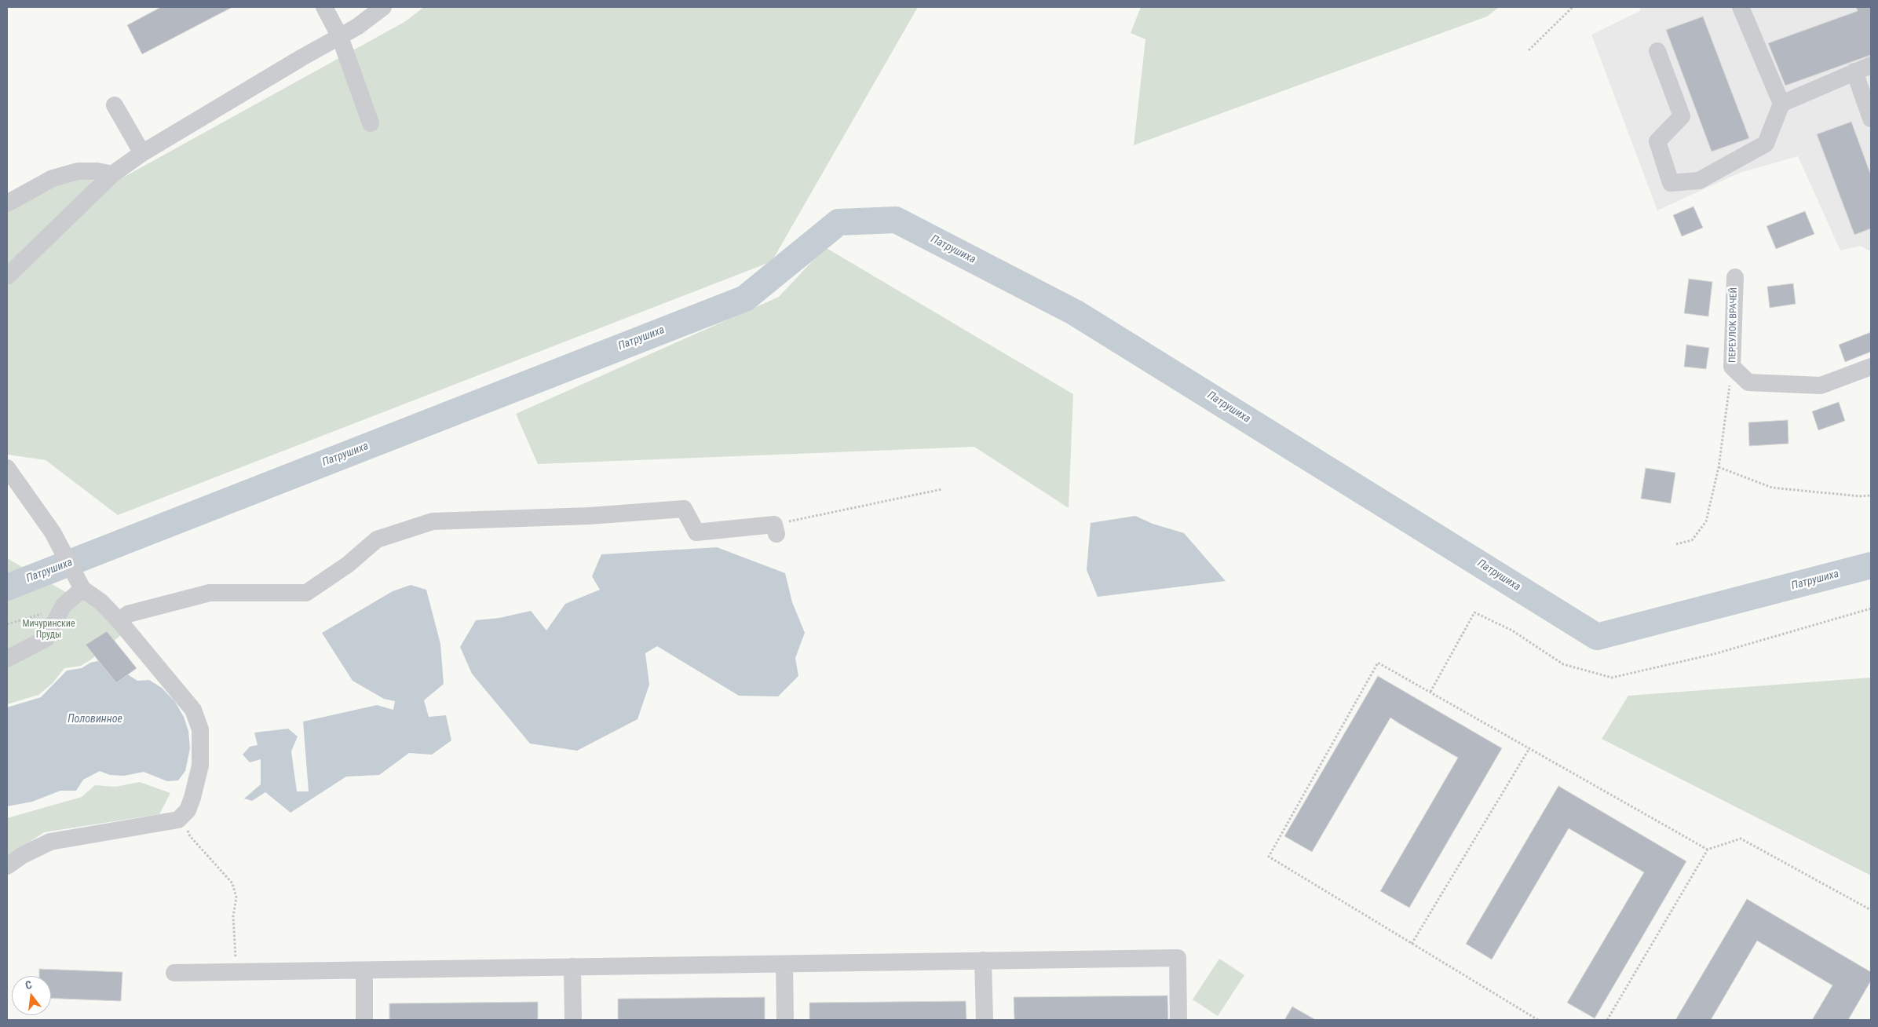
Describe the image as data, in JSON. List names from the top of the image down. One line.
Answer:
{"streets":{"street":["ПЕРЕУЛОК ВРАЧЕЙ"]},"water":["Патрушиха","Половинное"],"parks":["Мичуринские Пруды"],"north":"top"}
